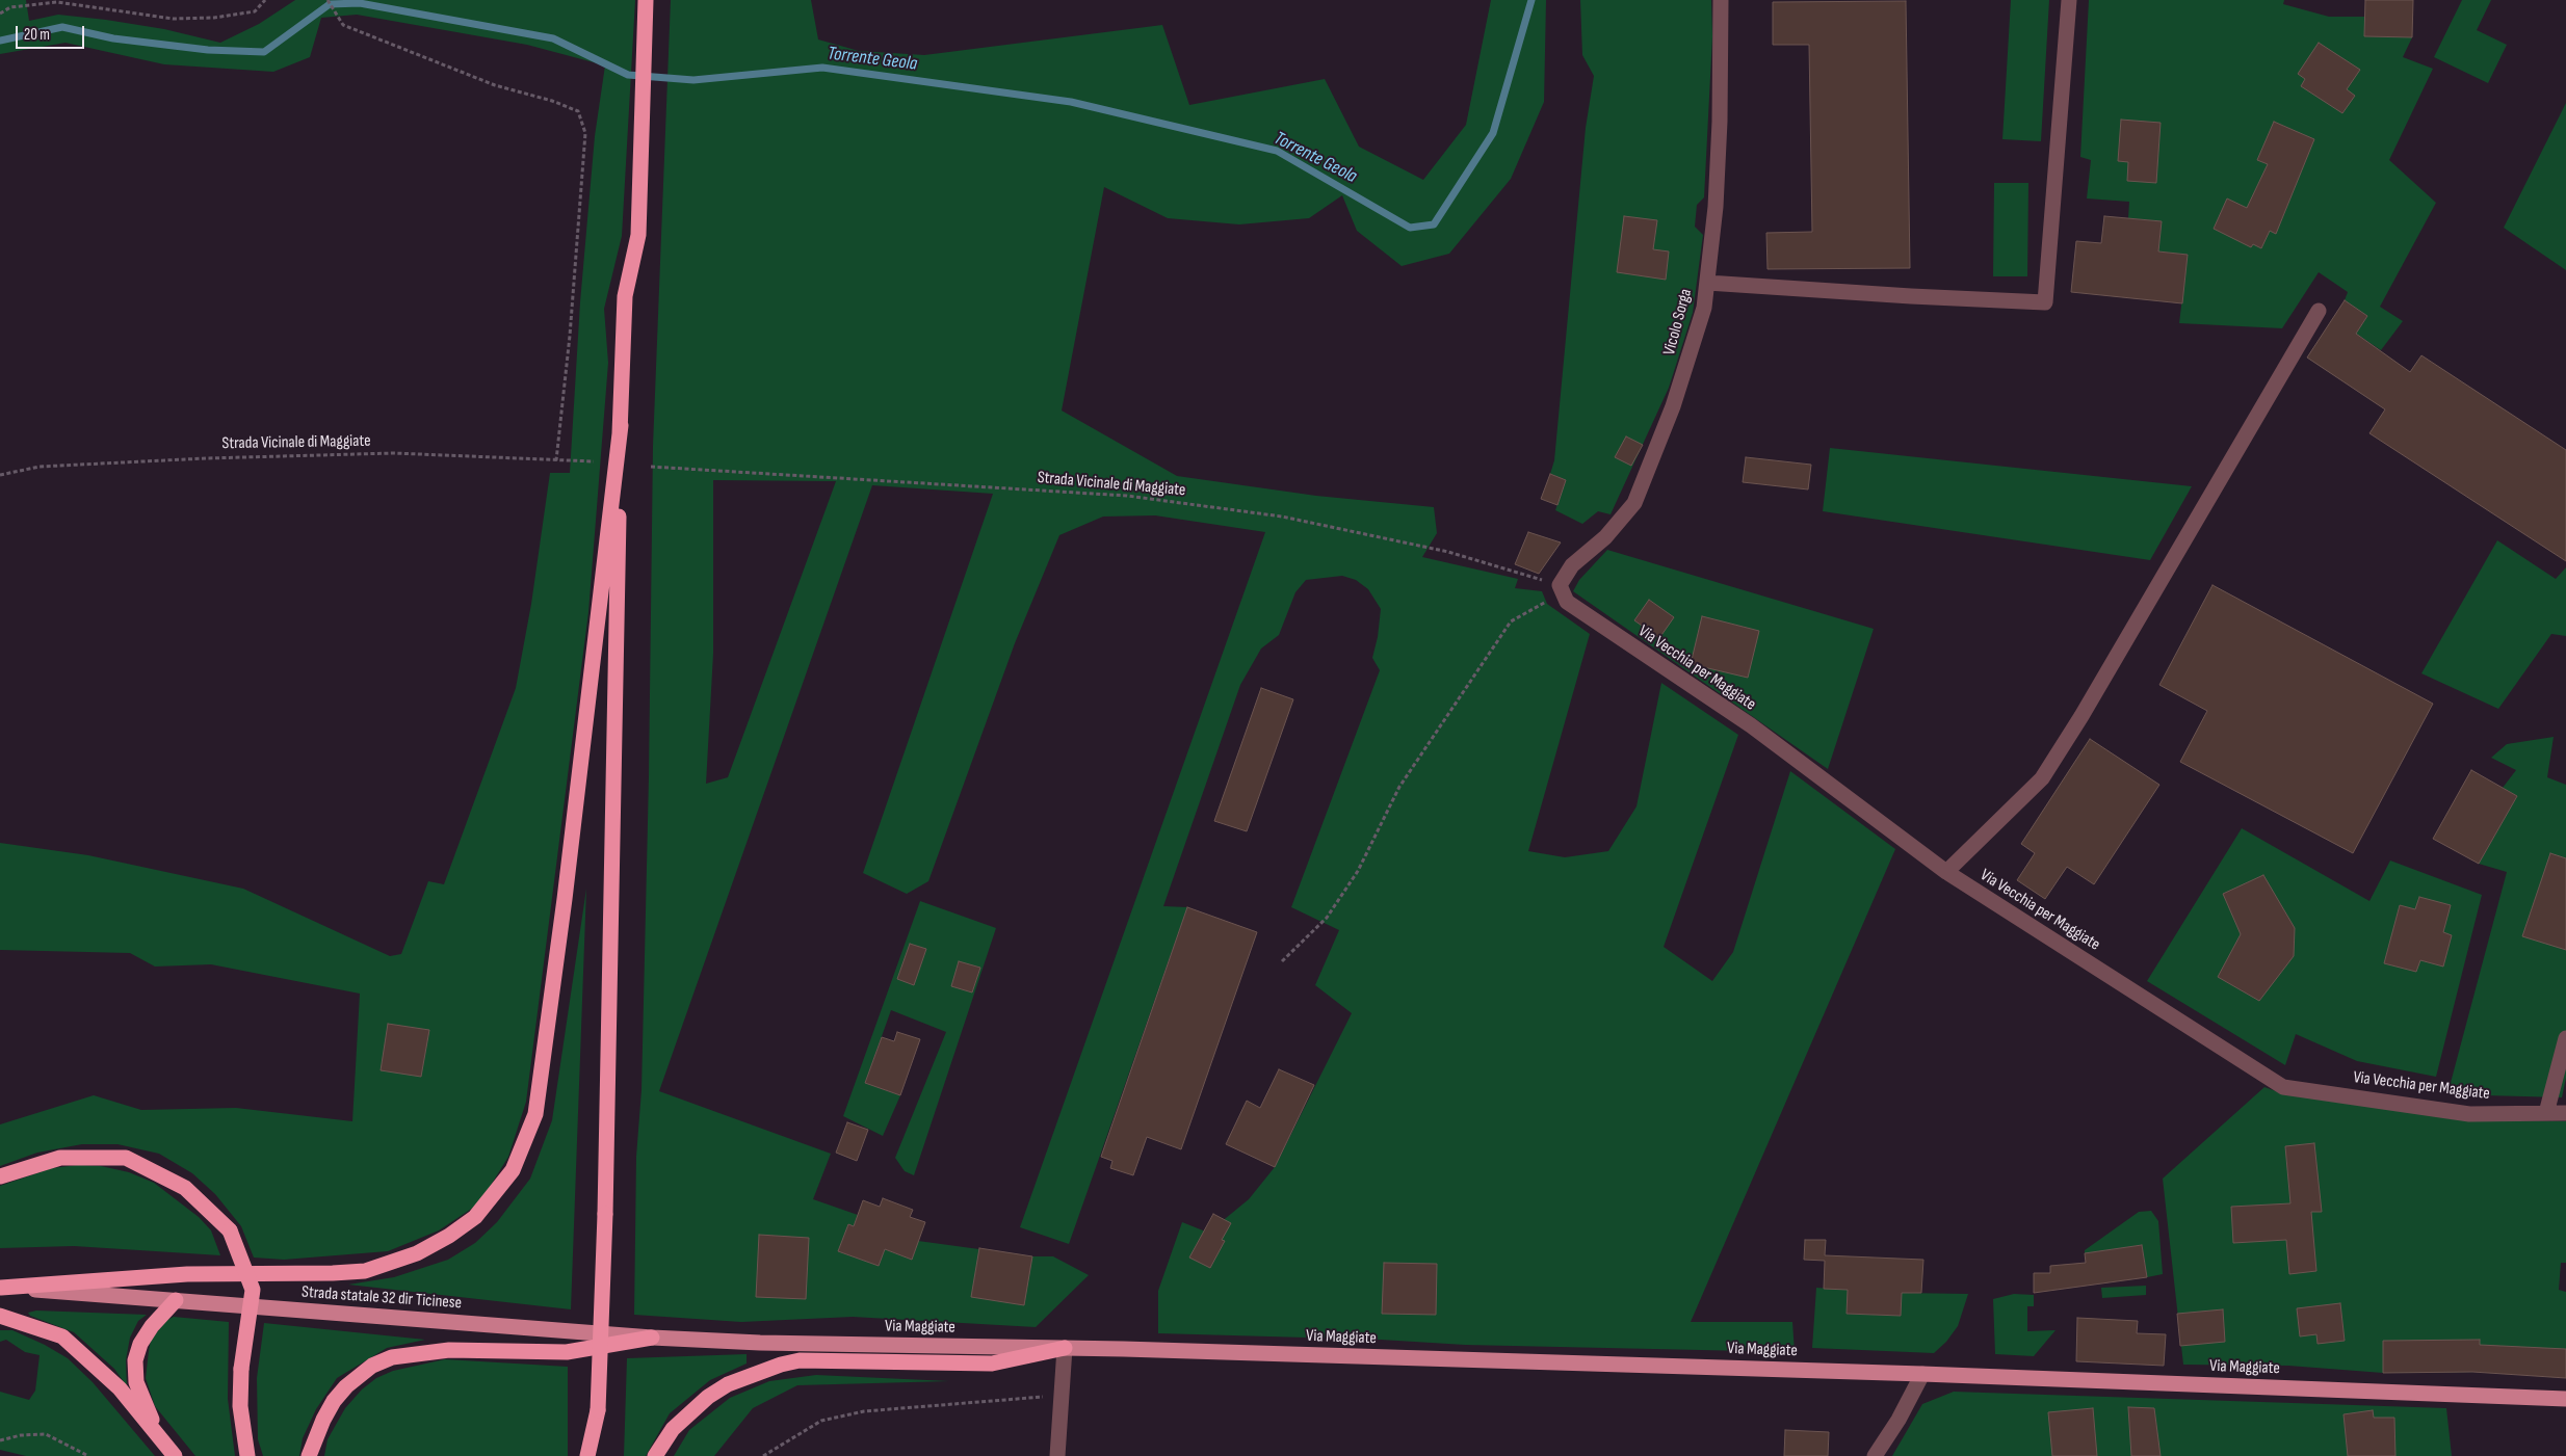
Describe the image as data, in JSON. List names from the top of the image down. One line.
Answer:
{"streets":{"main road":["Strada statale 32 dir Ticinese","Via Maggiate"],"street":["Vicolo Sorga","Via Vecchia per Maggiate"],"path":["Strada Vicinale di Maggiate"]},"crossings":[["Vicolo Sorga","Strada Vicinale di Maggiate"],["Vicolo Sorga","Via Vecchia per Maggiate"],["Strada Vicinale di Maggiate","Via Vecchia per Maggiate"],["Strada statale 32 dir Ticinese","Via Maggiate"]],"water":["Torrente Geola"],"scale_bar":"20 m"}
